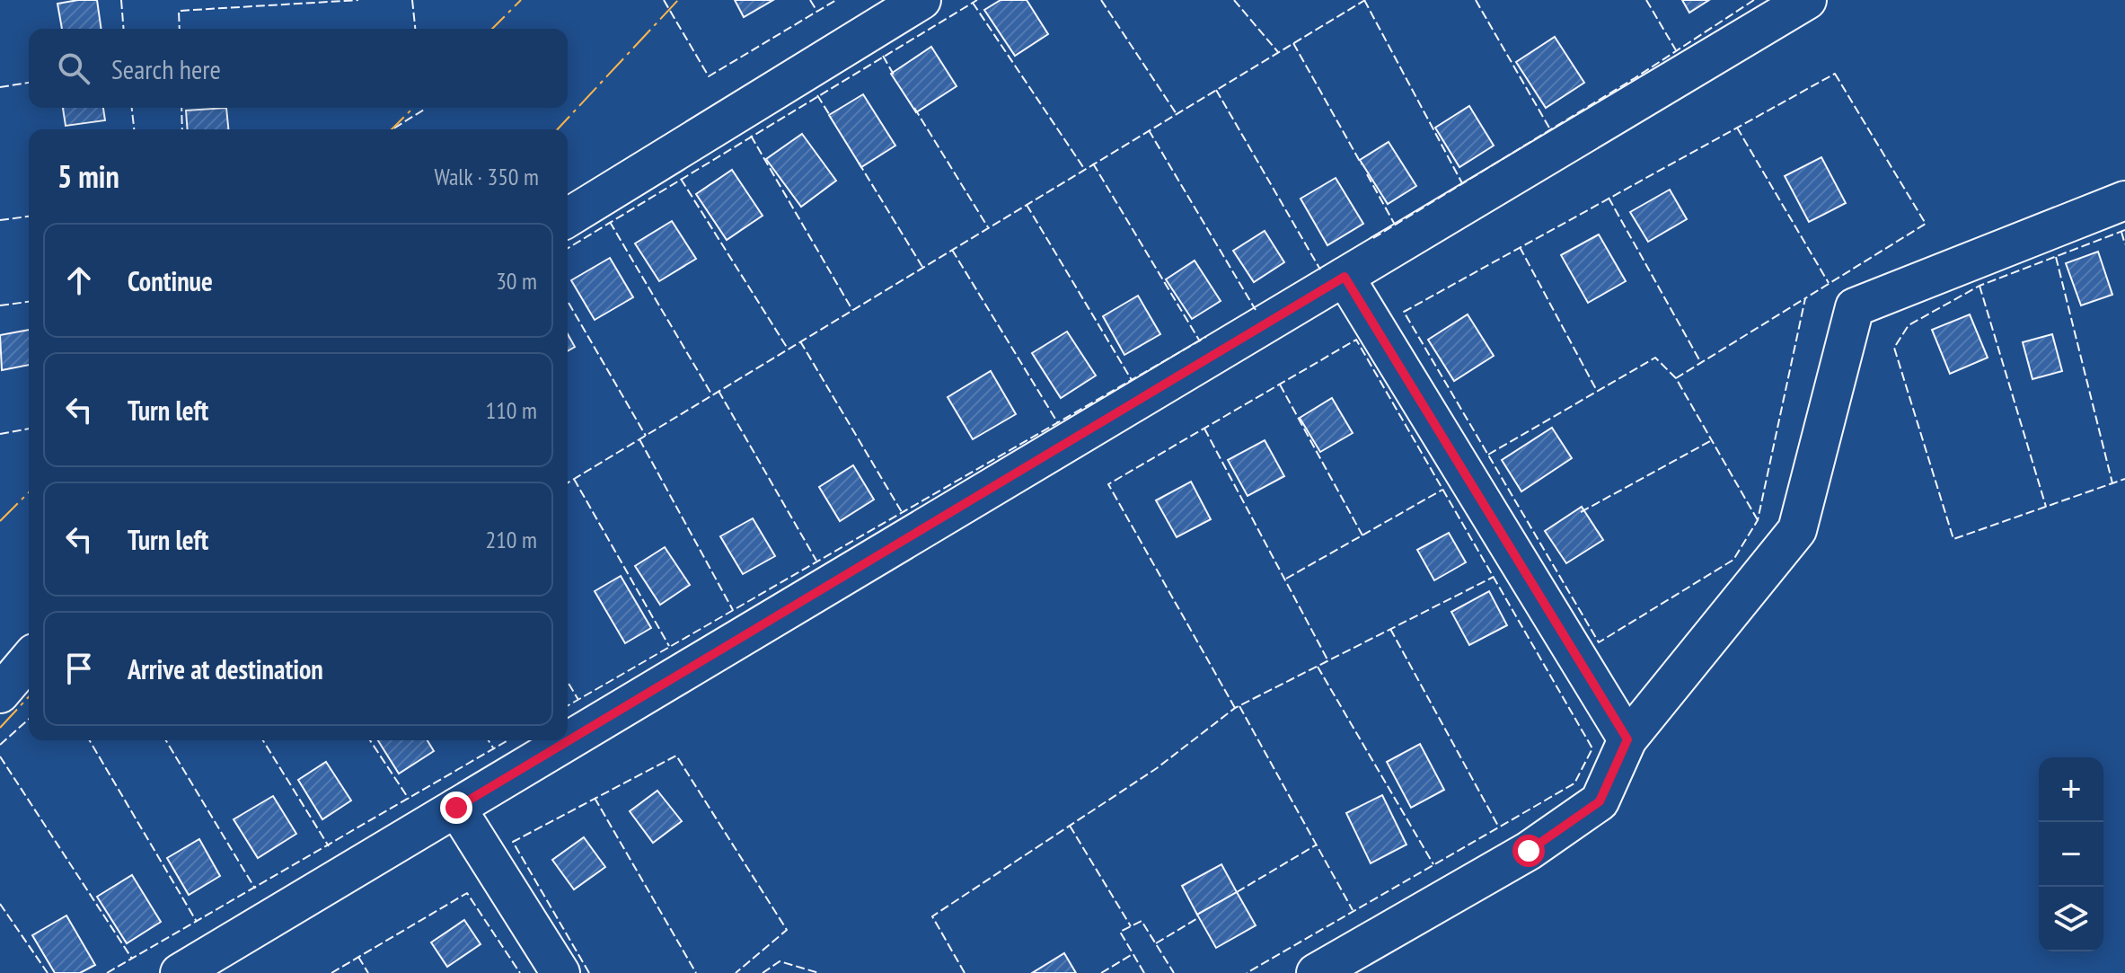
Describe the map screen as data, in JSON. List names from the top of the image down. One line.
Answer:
{"page":{"search":"Search here","heading":["5 min","Walk · 350 m"],"list":[["Continue","30 m"],["Turn left","110 m"],["Turn left","210 m"],"Arrive at destination"],"map_buttons":["+","−"]}}
